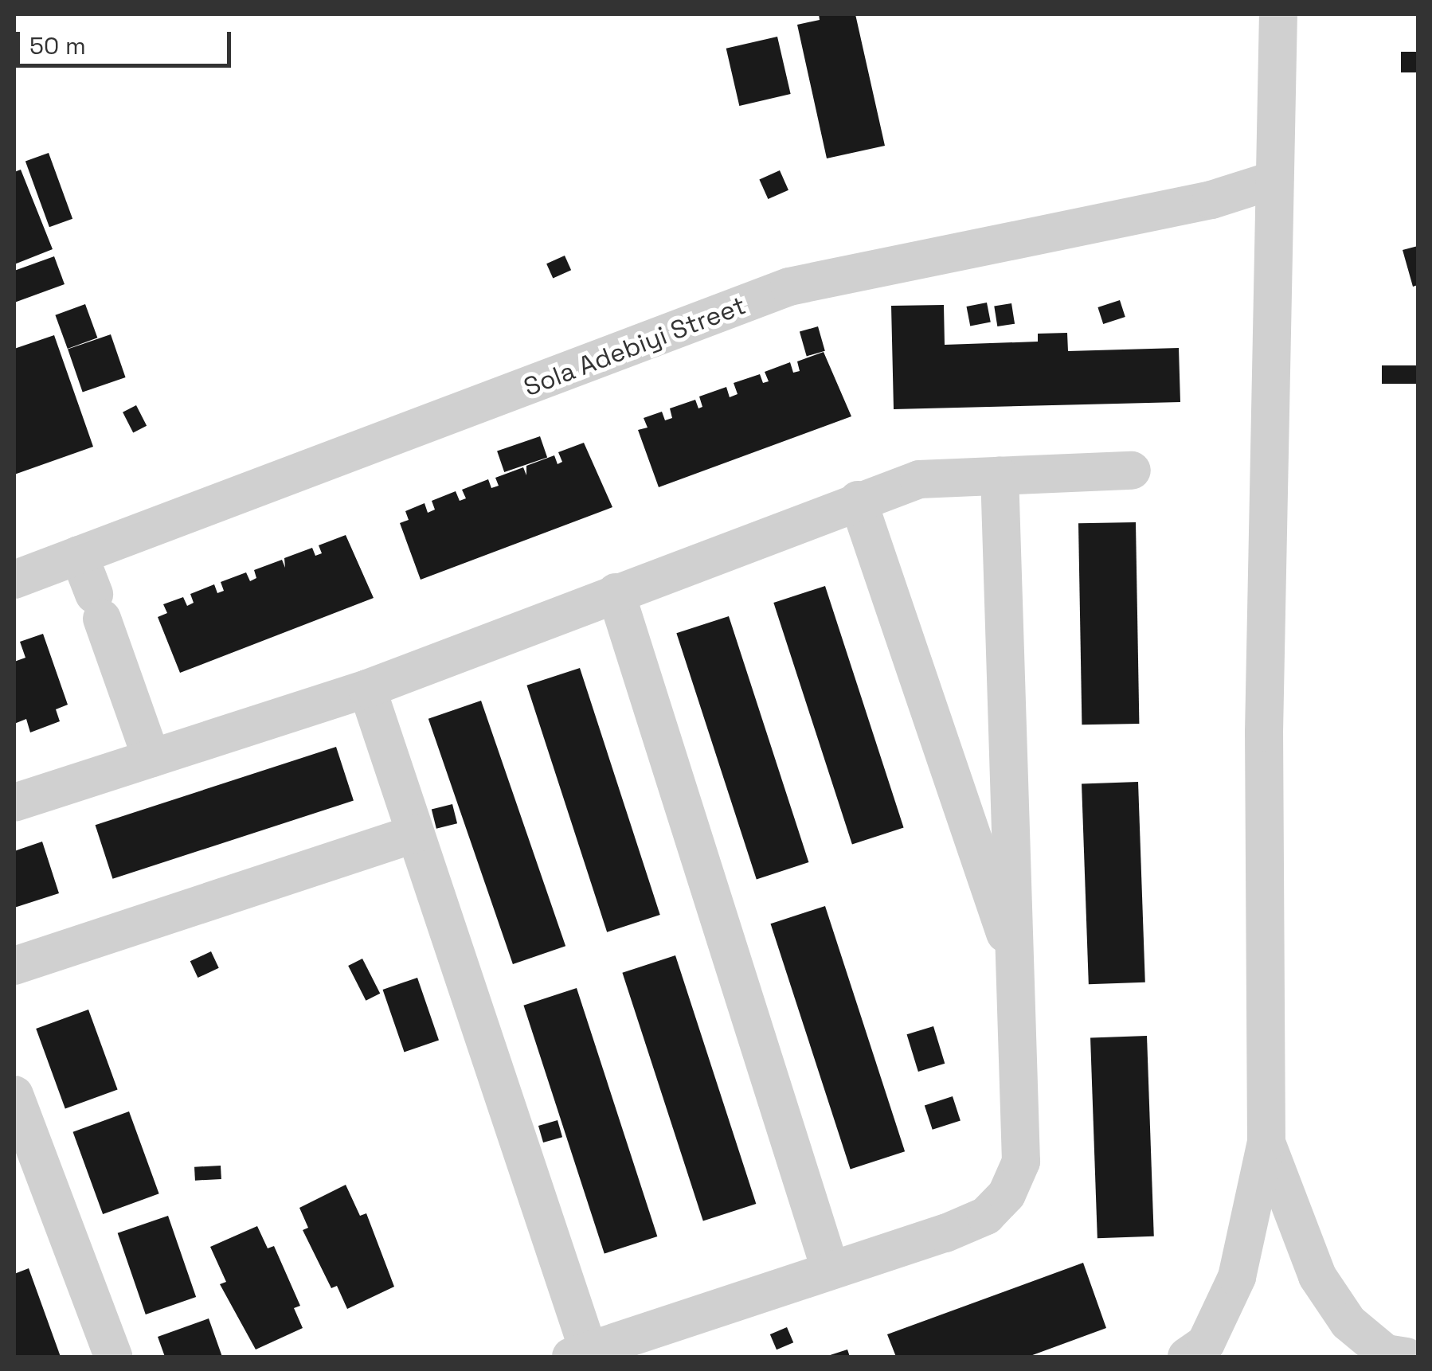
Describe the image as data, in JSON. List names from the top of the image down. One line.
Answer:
{"streets":{"street":["Sola Adebiyi Street"]},"scale_bar":"50 m"}
